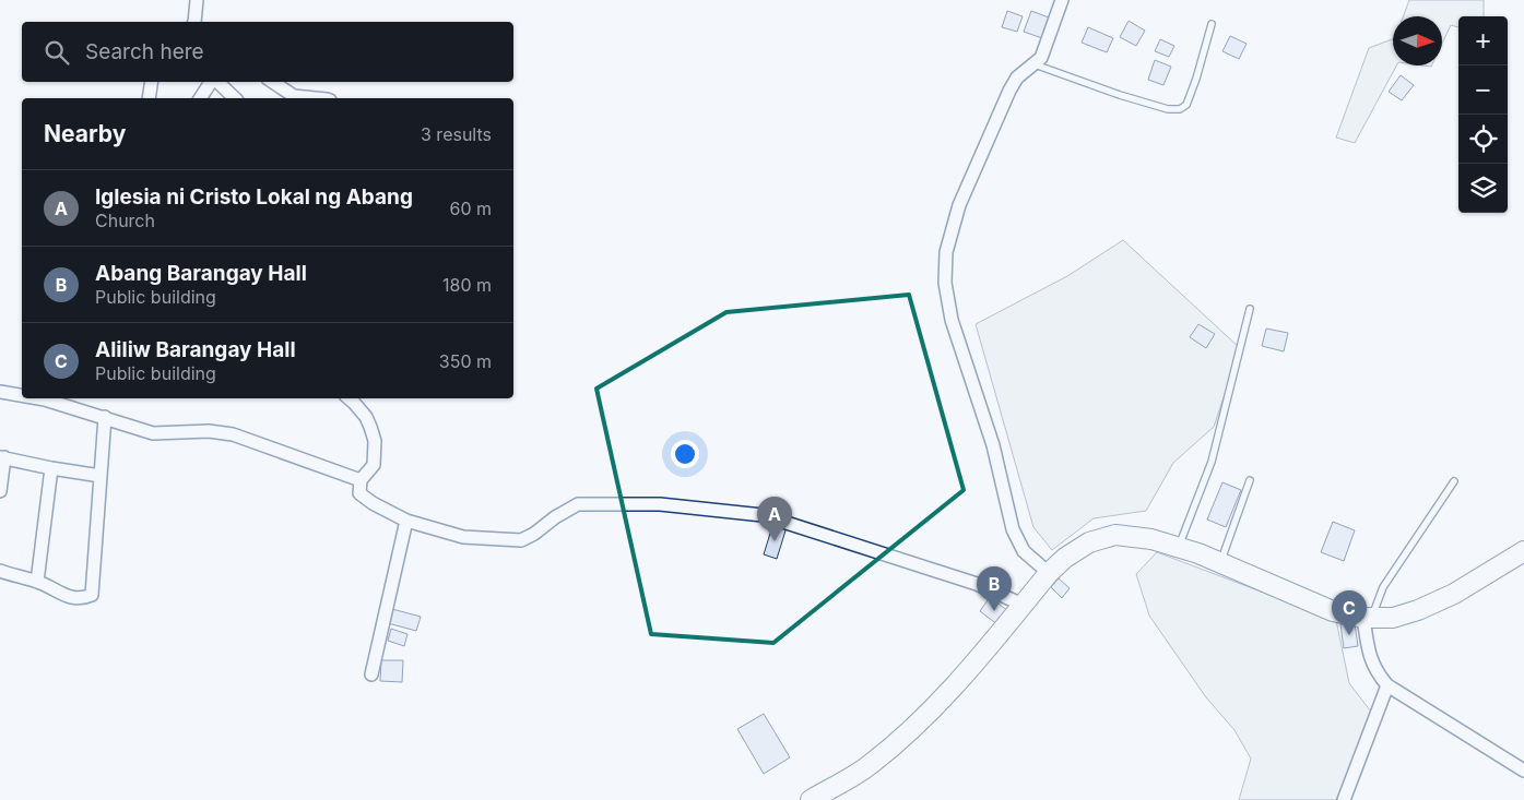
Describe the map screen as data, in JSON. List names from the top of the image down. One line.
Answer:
{"north":"right","page":{"map_buttons":["+","−"],"search":"Search here","heading":["Nearby","3 results"],"list":[{"mark":"A","name":"Iglesia ni Cristo Lokal ng Abang","note":"Church","value":"60 m"},{"mark":"B","name":"Abang Barangay Hall","note":"Public building","value":"180 m"},{"mark":"C","name":"Aliliw Barangay Hall","note":"Public building","value":"350 m"}],"pins":["A","B","C"]}}
